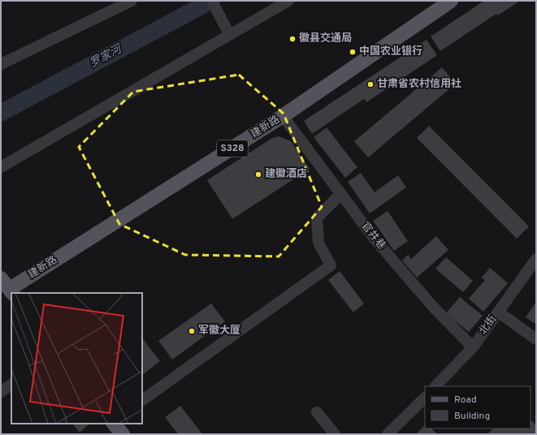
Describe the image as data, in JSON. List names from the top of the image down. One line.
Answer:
{"streets":{"main road":["建新路","S328"],"street":["官井巷","北街"]},"crossings":[["建新路","官井巷"],["官井巷","北街"]],"water":["罗家河"],"places":["徽县交通局","中国农业银行","甘肃省农村信用社","建徽酒店","军徽大厦"],"legend":["Road","Building"]}
